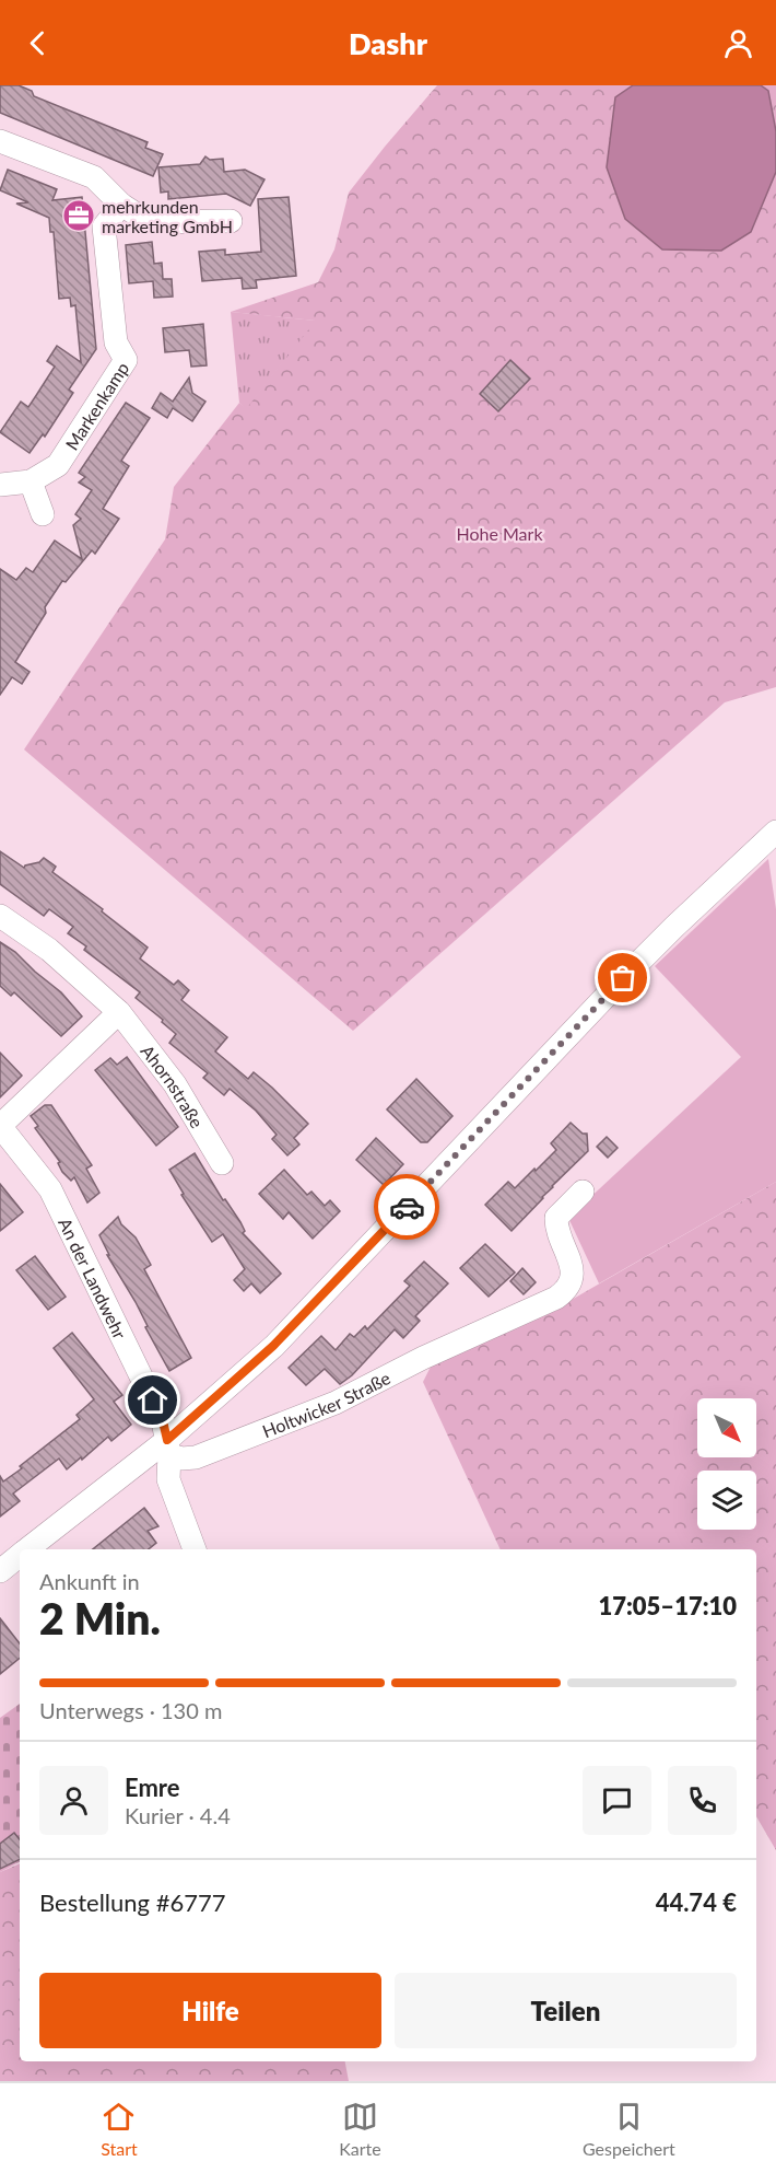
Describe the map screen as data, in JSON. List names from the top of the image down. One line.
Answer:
{"streets":{"street":["Markenkamp","Ahornstraße","An der Landwehr","Holtwicker Straße"]},"crossings":[["An der Landwehr","Holtwicker Straße"]],"parks":["Hohe Mark"],"places":{"office":["mehrkunden marketing GmbH"]},"north":"bottom right","page":{"header":"Dashr","heading":["2 Min.","Ankunft in","17:05–17:10"],"panel":["Emre","Kurier · 4.4","Bestellung #6777","44.74 €"],"bar":"Unterwegs · 130 m","buttons":["Hilfe","Teilen"],"tabs":["Start","Karte","Gespeichert"]}}
